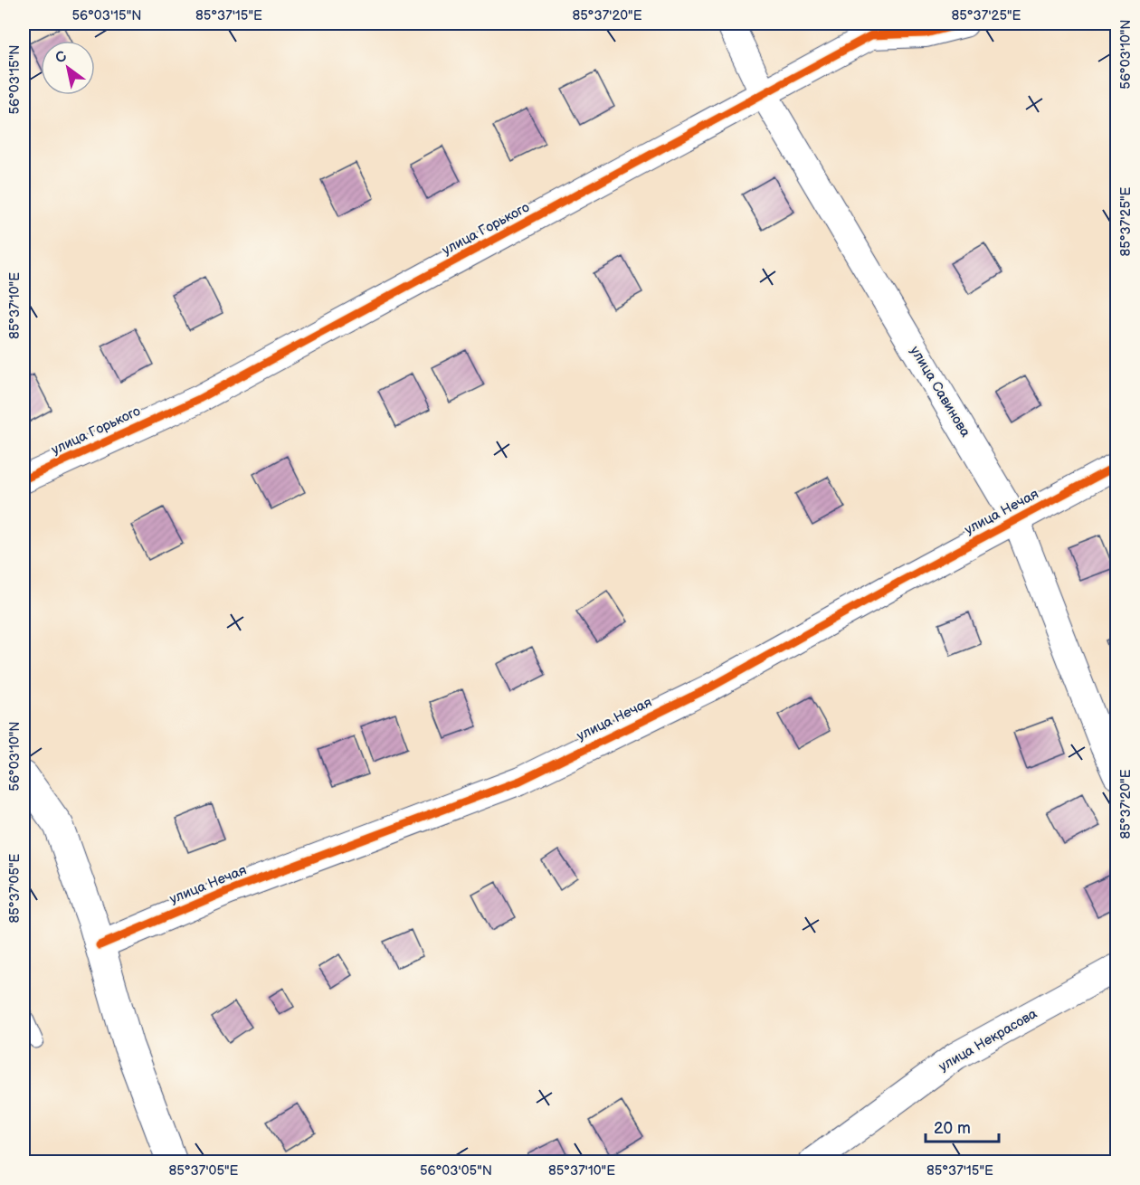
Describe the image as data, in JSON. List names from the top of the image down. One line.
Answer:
{"streets":{"street":["улица Горького","улица Савинова","улица Нечая","улица Некрасова"]},"crossings":[["улица Горького","улица Савинова"],["улица Савинова","улица Нечая"]],"scale_bar":"20 m","north":"top left","coordinates":["56°03'15\"N","85°37'15\"E","85°37'20\"E","85°37'25\"E","56°03'10\"N","85°37'10\"E","85°37'05\"E","56°03'05\"N"]}
